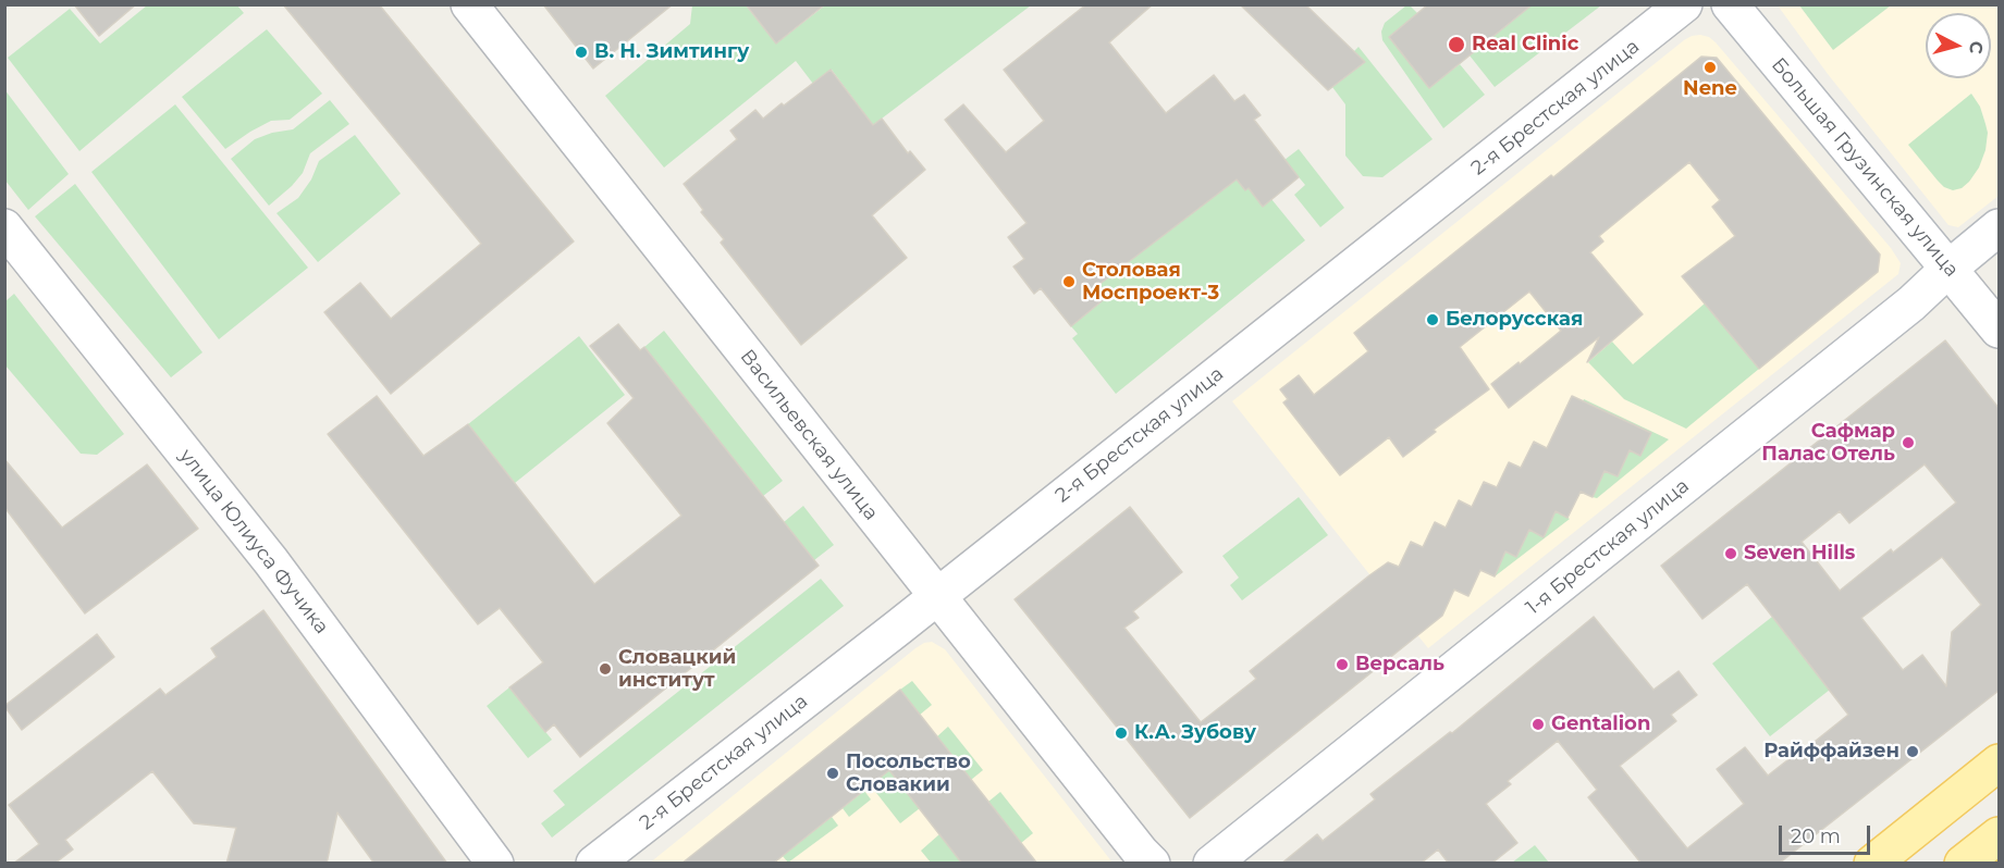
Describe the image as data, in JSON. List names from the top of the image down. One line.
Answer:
{"streets":{"street":["2-я Брестская улица","Большая Грузинская улица","Васильевская улица","улица Юлиуса Фучика","1-я Брестская улица"]},"crossings":[["2-я Брестская улица","Васильевская улица"],["Большая Грузинская улица","1-я Брестская улица"]],"places":["Real Clinic","В. Н. Зимтингу","Nene","Столовая Моспроект-3","Белорусская","Сафмар Палас Отель","Seven Hills","Версаль","Словацкий институт","Gentalion","К.А. Зубову","Райффайзен","Посольство Словакии"],"scale_bar":"20 m","north":"right"}
